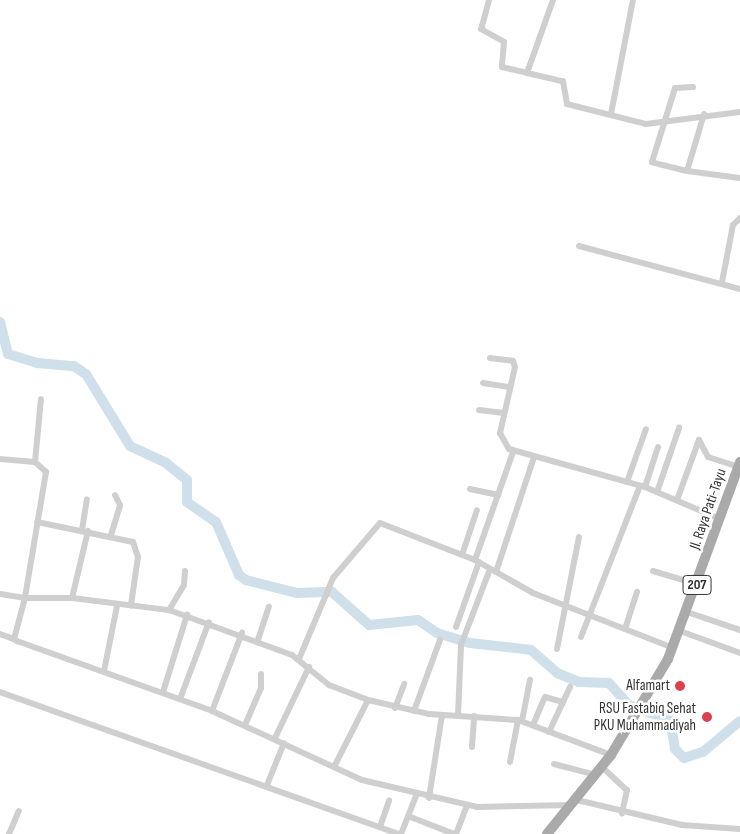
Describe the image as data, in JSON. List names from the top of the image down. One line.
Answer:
{"streets":{"main road":["Jl. Raya Pati-Tayu","207"]},"places":["Alfamart","RSU Fastabiq Sehat PKU Muhammadiyah"]}
